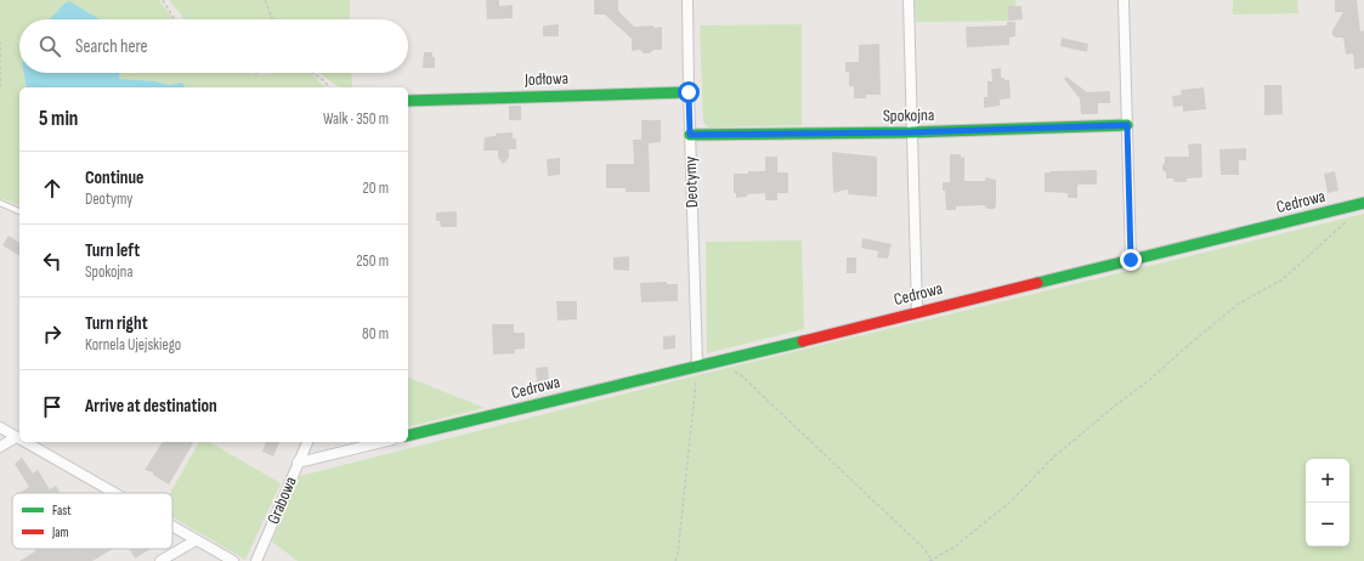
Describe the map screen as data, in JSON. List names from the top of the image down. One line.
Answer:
{"streets":{"street":["Jodłowa","Spokojna","Deotymy","Cedrowa","Grabowa"]},"crossings":[["Jodłowa","Deotymy"],["Spokojna","Deotymy"],["Deotymy","Cedrowa"]],"legend":["Fast","Jam"],"page":{"search":"Search here","heading":["5 min","Walk · 350 m"],"list":[["Continue","Deotymy","20 m"],["Turn left","Spokojna","250 m"],["Turn right","Kornela Ujejskiego","80 m"],"Arrive at destination"],"map_buttons":["+","−"]}}
